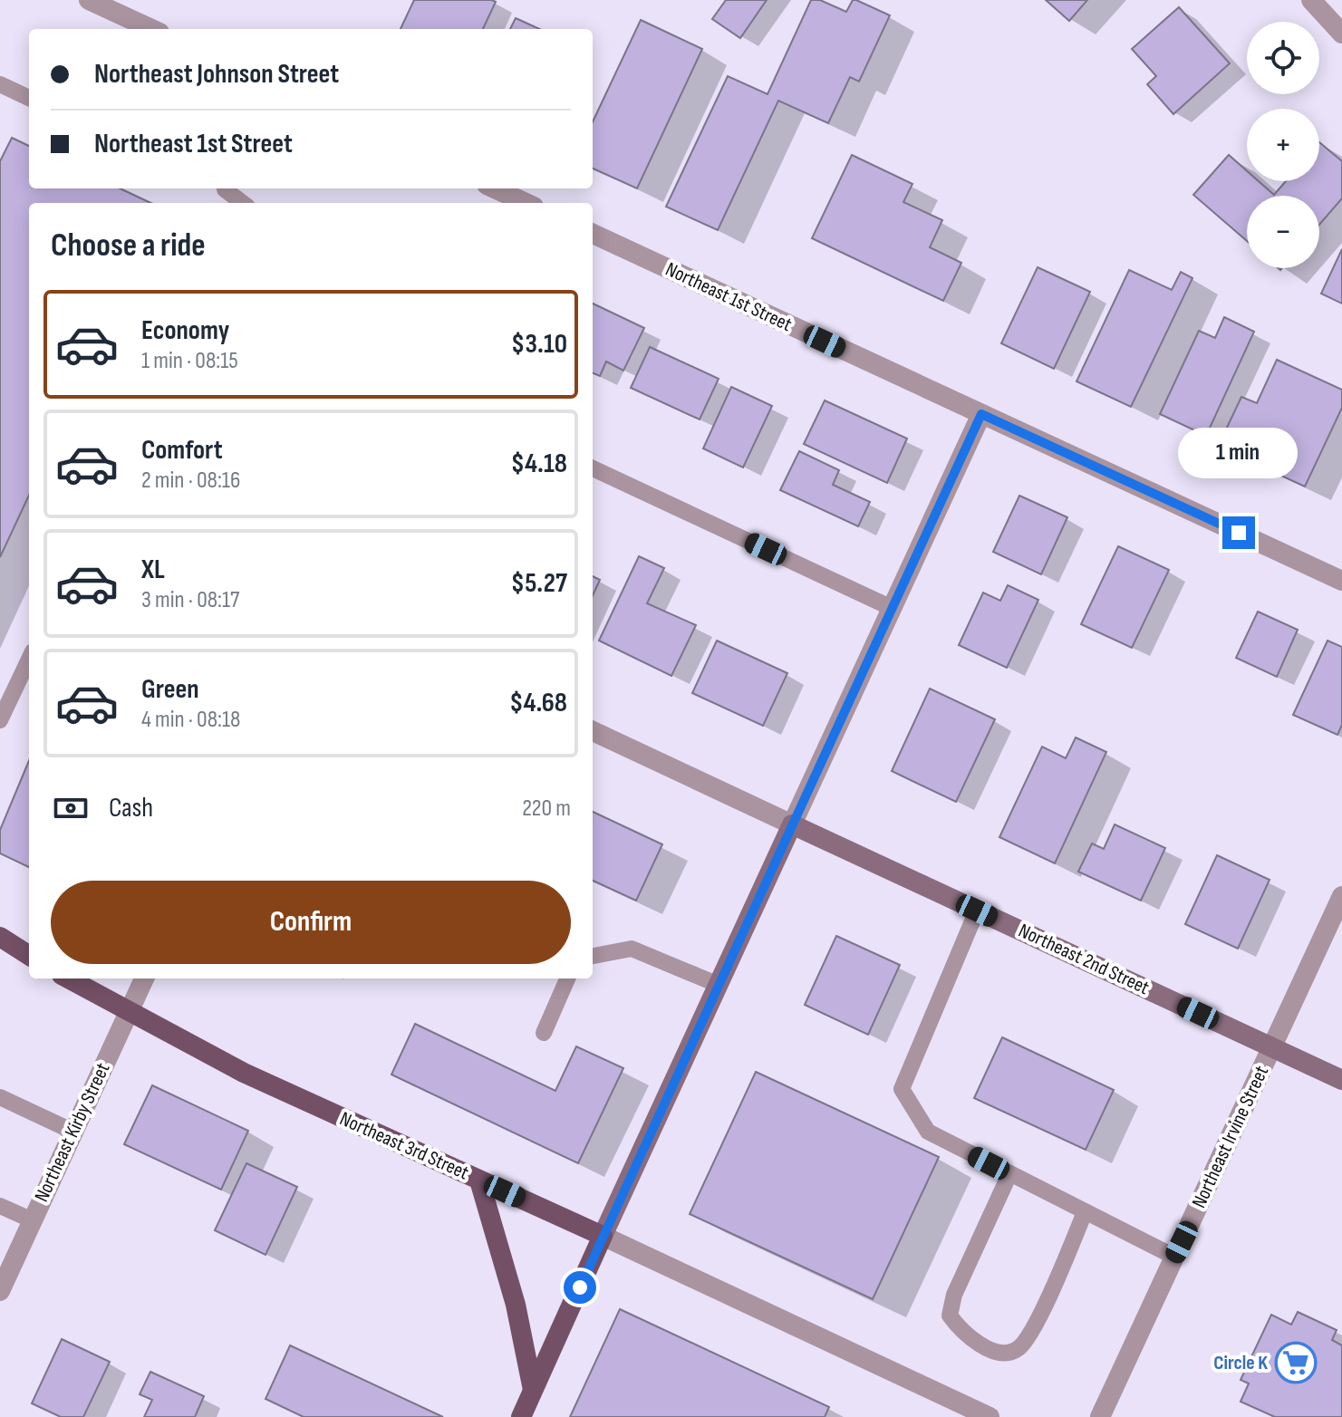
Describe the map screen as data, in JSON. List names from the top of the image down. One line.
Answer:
{"streets":{"main road":["Northeast 2nd Street","Northeast 3rd Street"],"street":["Northeast 1st Street","Northeast Kirby Street","Northeast Irvine Street"]},"crossings":[["Northeast 2nd Street","Northeast Irvine Street"],["Northeast Kirby Street","Northeast 3rd Street"]],"places":{"supermarket":["Circle K"]},"page":{"map_buttons":["+","−"],"banner":["Northeast Johnson Street","Northeast 1st Street"],"heading":"Choose a ride","list":[{"name":"Economy","note":"1 min · 08:15","value":"$3.10"},{"name":"Comfort","note":"2 min · 08:16","value":"$4.18"},{"name":"XL","note":"3 min · 08:17","value":"$5.27"},{"name":"Green","note":"4 min · 08:18","value":"$4.68"}],"bubble":"1 min","pay":["Cash","220 m"],"buttons":"Confirm"}}
